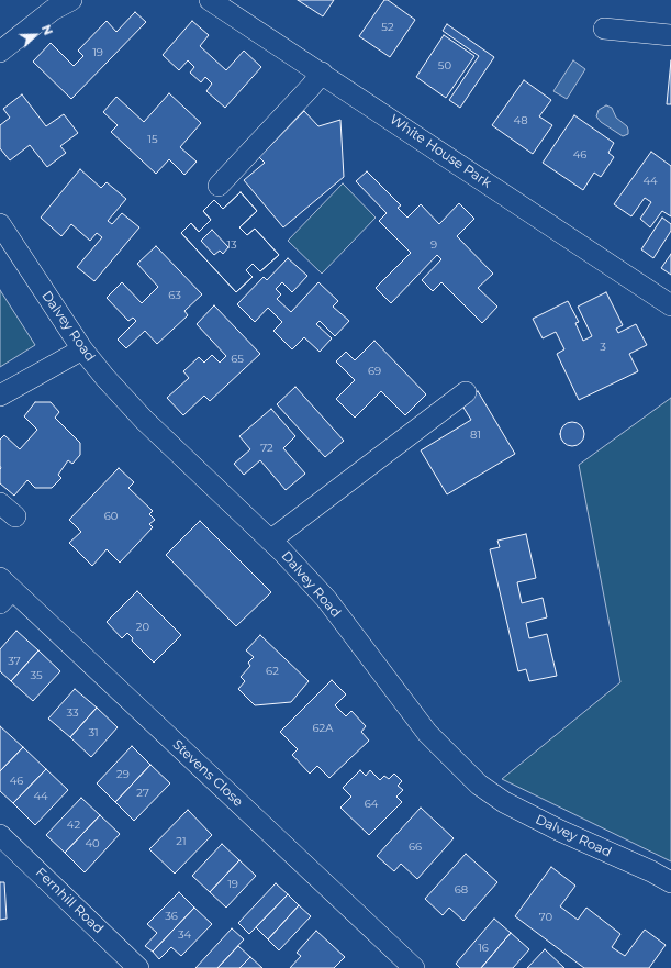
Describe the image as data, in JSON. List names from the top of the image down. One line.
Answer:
{"streets":{"street":["White House Park","Dalvey Road","Stevens Close","Fernhill Road"]},"house_numbers":["52","19","50","48","15","46","44","13","9","63","3","65","69","81","72","60","20","37","62","35","33","62A","31","29","46","27","44","64","42","21","40","66","19","68","36","70","34","16"],"north":"top right"}
